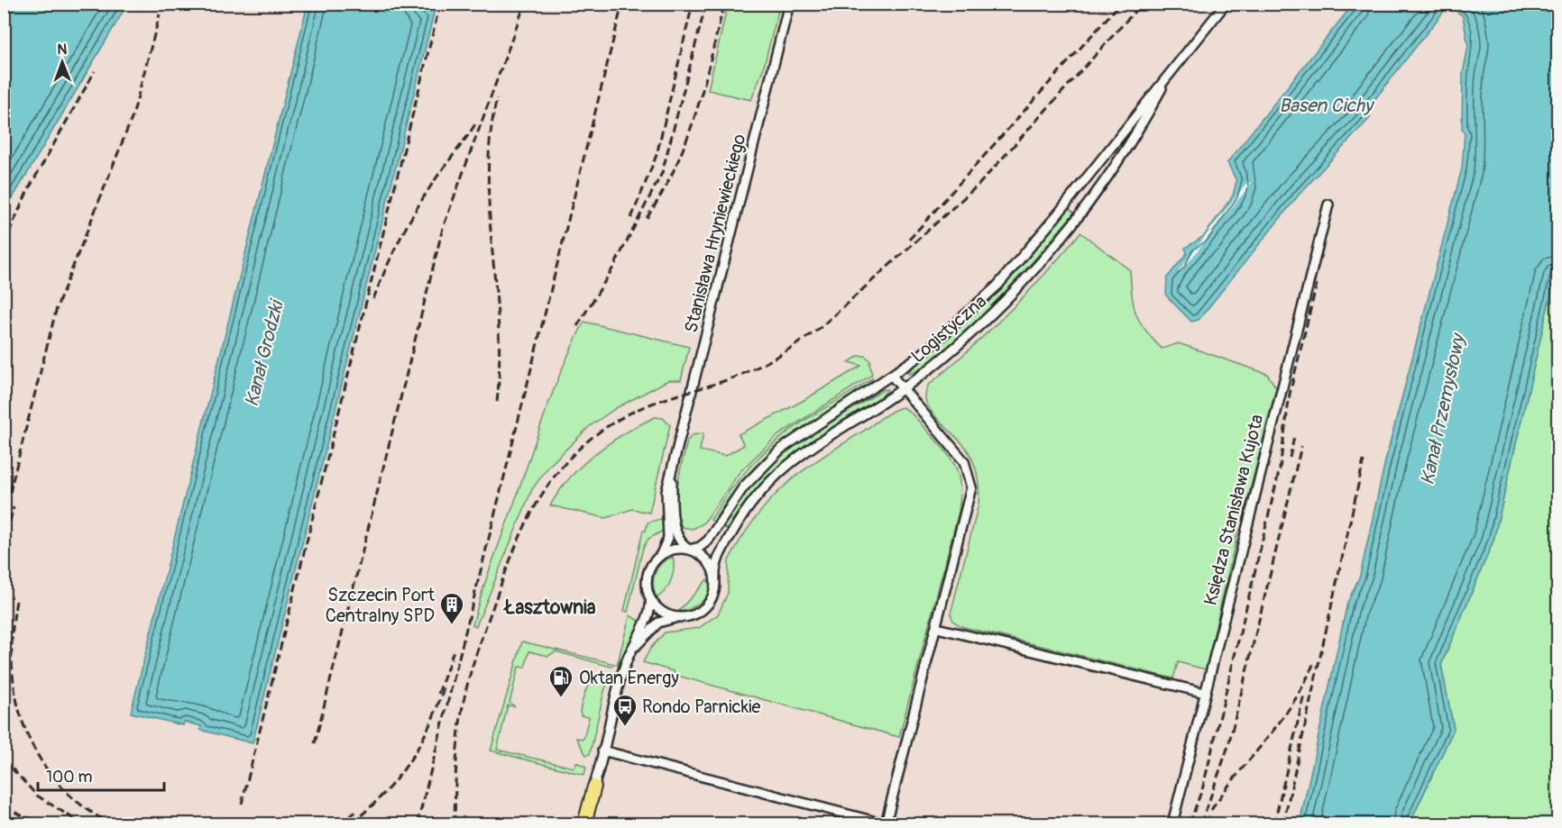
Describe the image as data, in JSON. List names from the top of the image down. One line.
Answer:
{"streets":{"street":["Stanisława Hryniewieckiego","Logistyczna","Księdza Stanisława Kujota"]},"crossings":[["Stanisława Hryniewieckiego","Logistyczna"]],"districts":["Łasztownia"],"water":["Basen Cichy","Kanał Grodzki","Kanał Przemysłowy"],"places":{"building":["Szczecin Port Centralny SPD"],"fuel station":["Oktan Energy"],"bus stop":["Rondo Parnickie"]},"scale_bar":"100 m","north":"top"}
